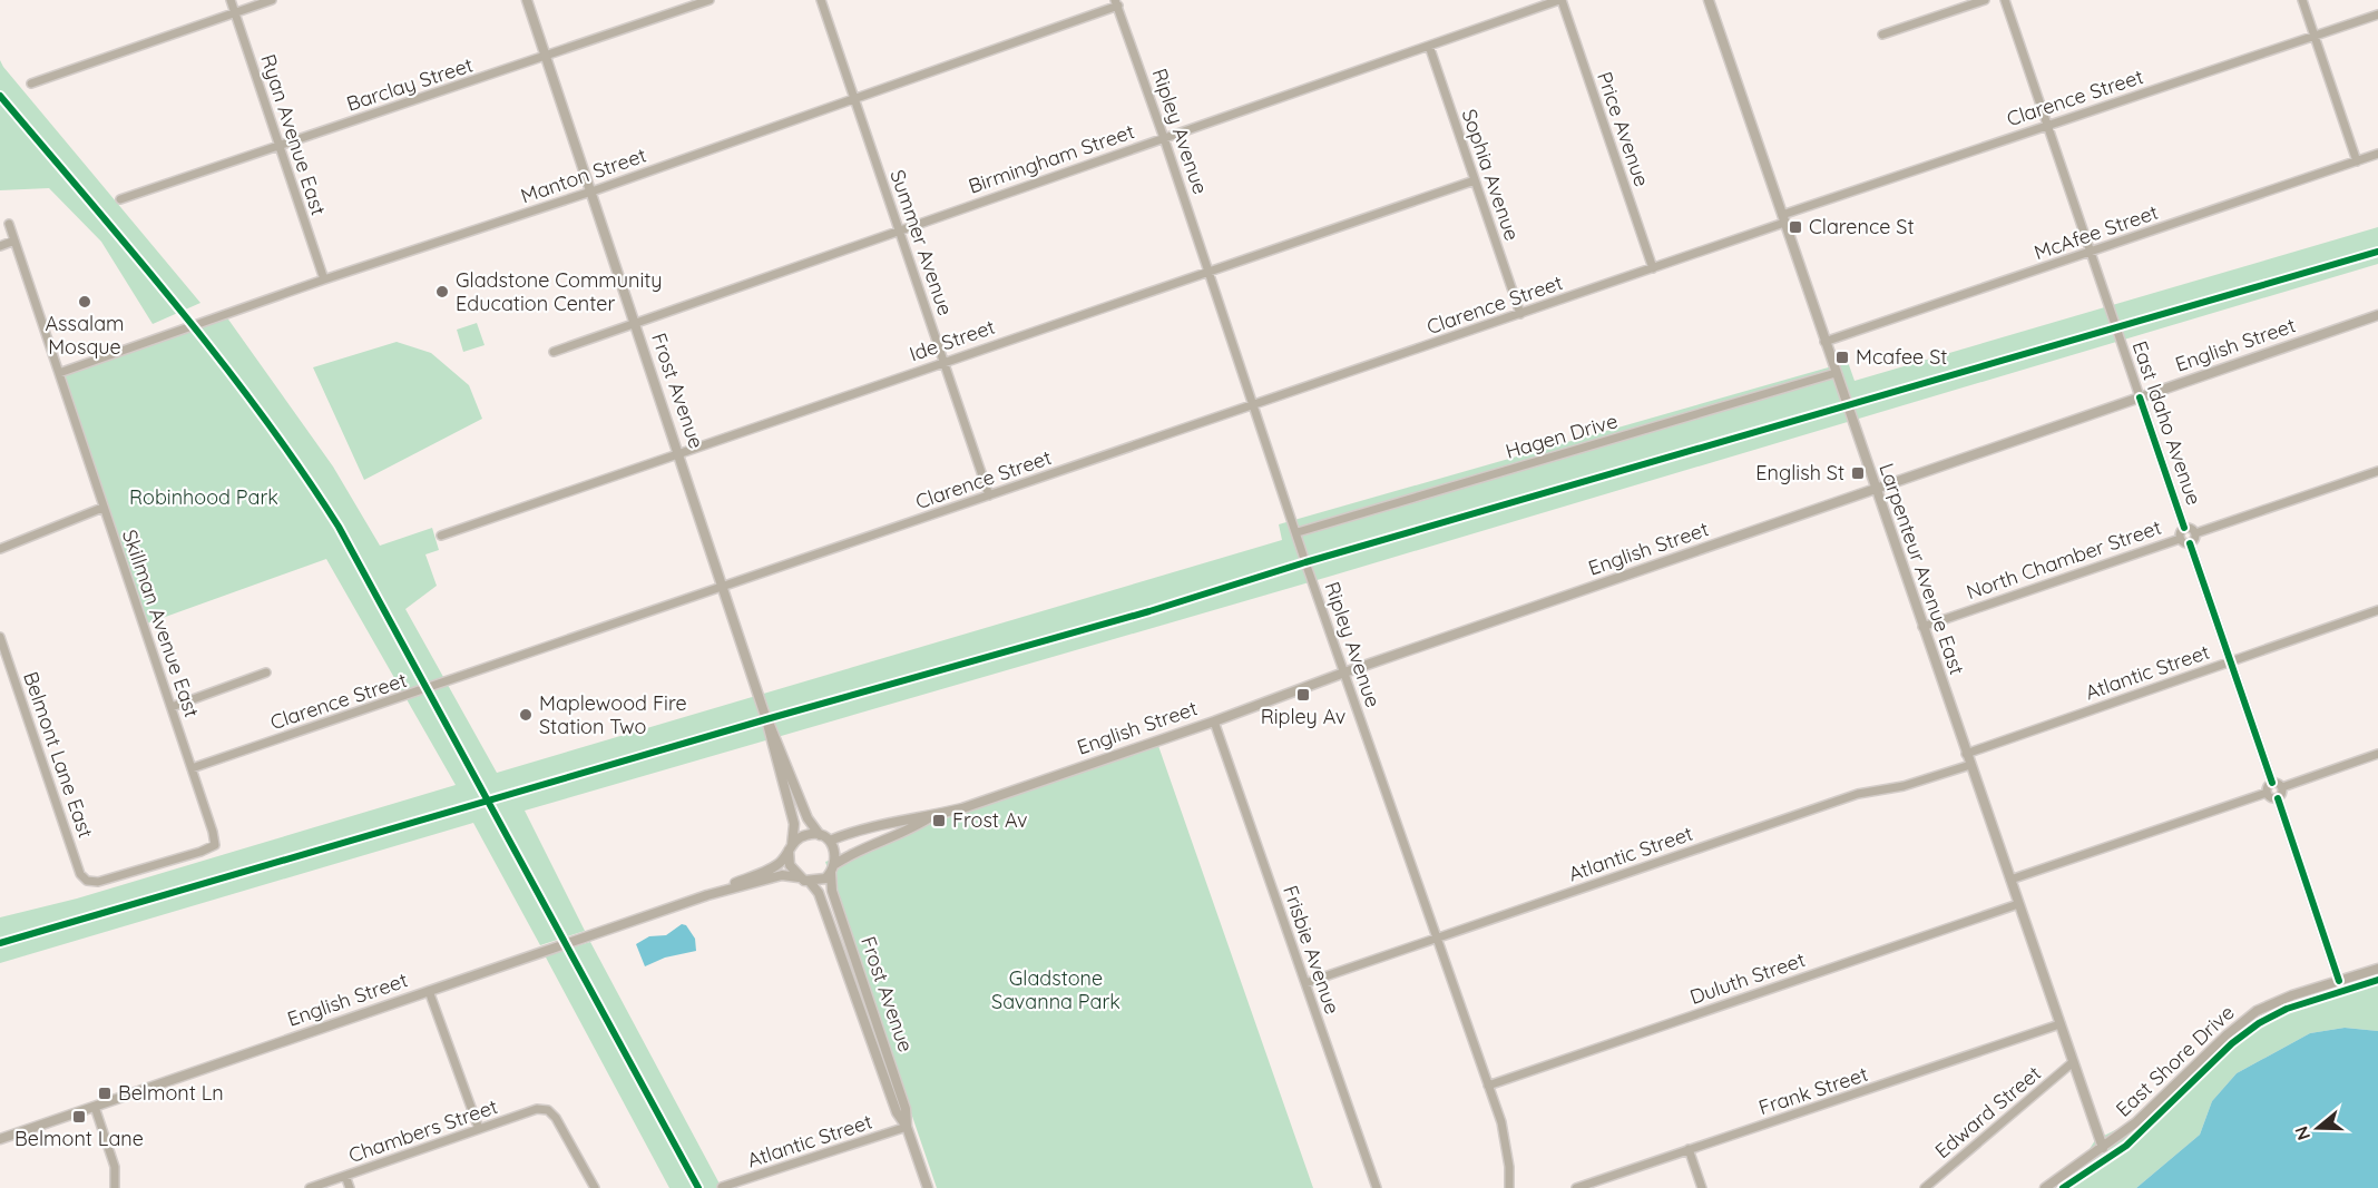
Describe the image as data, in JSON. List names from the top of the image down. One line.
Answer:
{"streets":{"street":["Barclay Street","Clarence Street","Price Avenue","Ripley Avenue","Ryan Avenue East","Birmingham Street","Sophia Avenue","Manton Street","McAfee Street","Summer Avenue","Ide Street","English Street","Frost Avenue","East Idaho Avenue","Hagen Drive","North Chamber Street","Larpenteur Avenue East","Skillman Avenue East","Atlantic Street","Belmont Lane East","Frisbie Avenue","Duluth Street","East Shore Drive","Frank Street","Edward Street","Chambers Street"]},"crossings":[["Barclay Street","Ryan Avenue East"],["Barclay Street","Frost Avenue"],["Clarence Street","Price Avenue"],["Clarence Street","Ripley Avenue"],["Clarence Street","Sophia Avenue"],["Clarence Street","Summer Avenue"],["Clarence Street","Frost Avenue"],["Clarence Street","East Idaho Avenue"],["Clarence Street","Larpenteur Avenue East"],["Clarence Street","Skillman Avenue East"],["Price Avenue","Birmingham Street"],["Ripley Avenue","Birmingham Street"],["Ripley Avenue","Manton Street"],["Ripley Avenue","Ide Street"],["Ripley Avenue","English Street"],["Ripley Avenue","Hagen Drive"],["Ripley Avenue","Atlantic Street"],["Ripley Avenue","Duluth Street"],["Ryan Avenue East","Manton Street"],["Birmingham Street","Sophia Avenue"],["Birmingham Street","Summer Avenue"],["Birmingham Street","Frost Avenue"],["Sophia Avenue","Ide Street"],["Manton Street","Summer Avenue"],["Manton Street","Frost Avenue"],["Manton Street","Skillman Avenue East"],["McAfee Street","East Idaho Avenue"],["McAfee Street","Larpenteur Avenue East"],["Summer Avenue","Ide Street"],["Ide Street","Frost Avenue"],["English Street","Frost Avenue"],["English Street","East Idaho Avenue"],["English Street","Larpenteur Avenue East"],["English Street","Frisbie Avenue"],["Frost Avenue","Atlantic Street"],["East Idaho Avenue","North Chamber Street"],["Hagen Drive","Larpenteur Avenue East"],["North Chamber Street","Larpenteur Avenue East"],["Larpenteur Avenue East","Atlantic Street"],["Larpenteur Avenue East","Duluth Street"],["Larpenteur Avenue East","East Shore Drive"],["Larpenteur Avenue East","Frank Street"],["Larpenteur Avenue East","Edward Street"],["Skillman Avenue East","Belmont Lane East"],["Atlantic Street","Frisbie Avenue"]],"parks":["Robinhood Park","Gladstone Savanna Park"],"places":{"transit":["Clarence St","Mcafee St","English St","Ripley Av","Frost Av","Belmont Ln","Belmont Lane"],"other":["Gladstone Community Education Center","Assalam Mosque","Maplewood Fire Station Two"]},"north":"left"}
